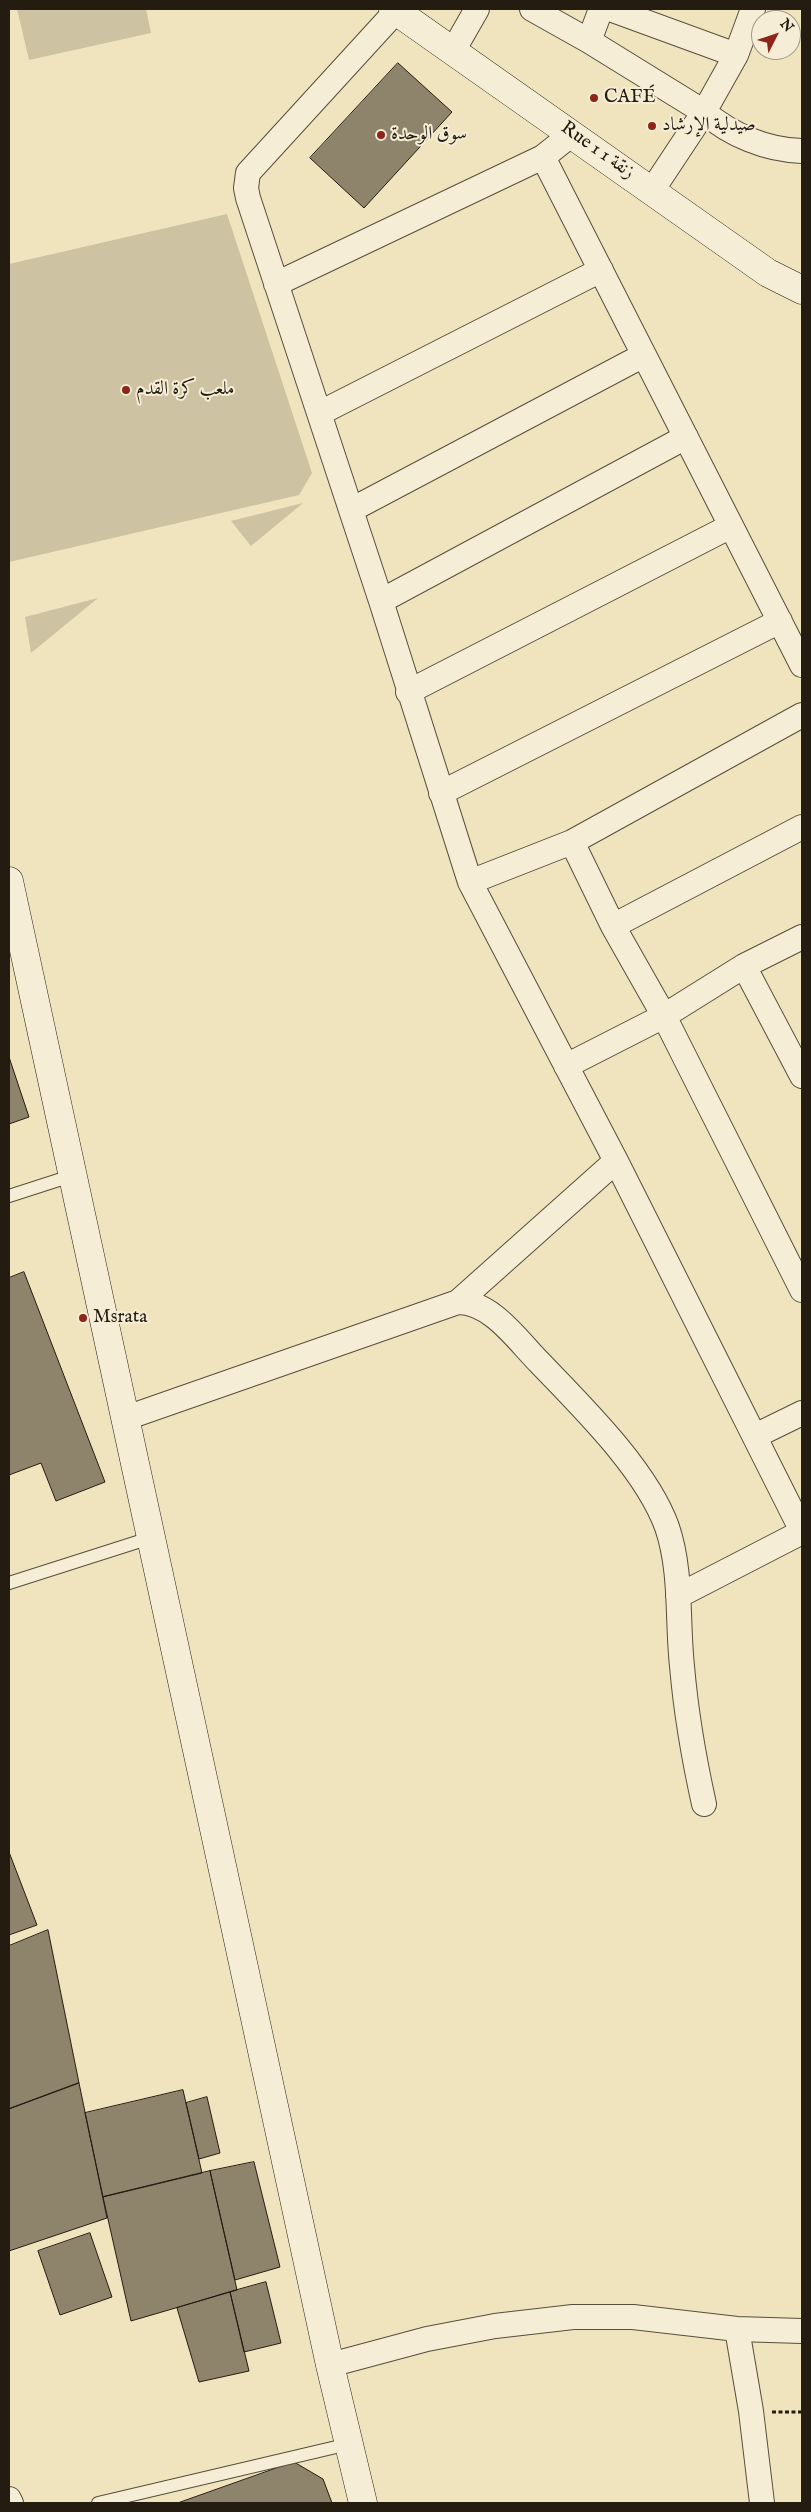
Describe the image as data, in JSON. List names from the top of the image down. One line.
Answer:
{"streets":{"street":["Rue 1 زنقة 1"]},"places":["CAFÉ","صيدلية الإرشاد","سوق الوحدة","ملعب كرة القدم","Msrata"],"north":"top right"}
